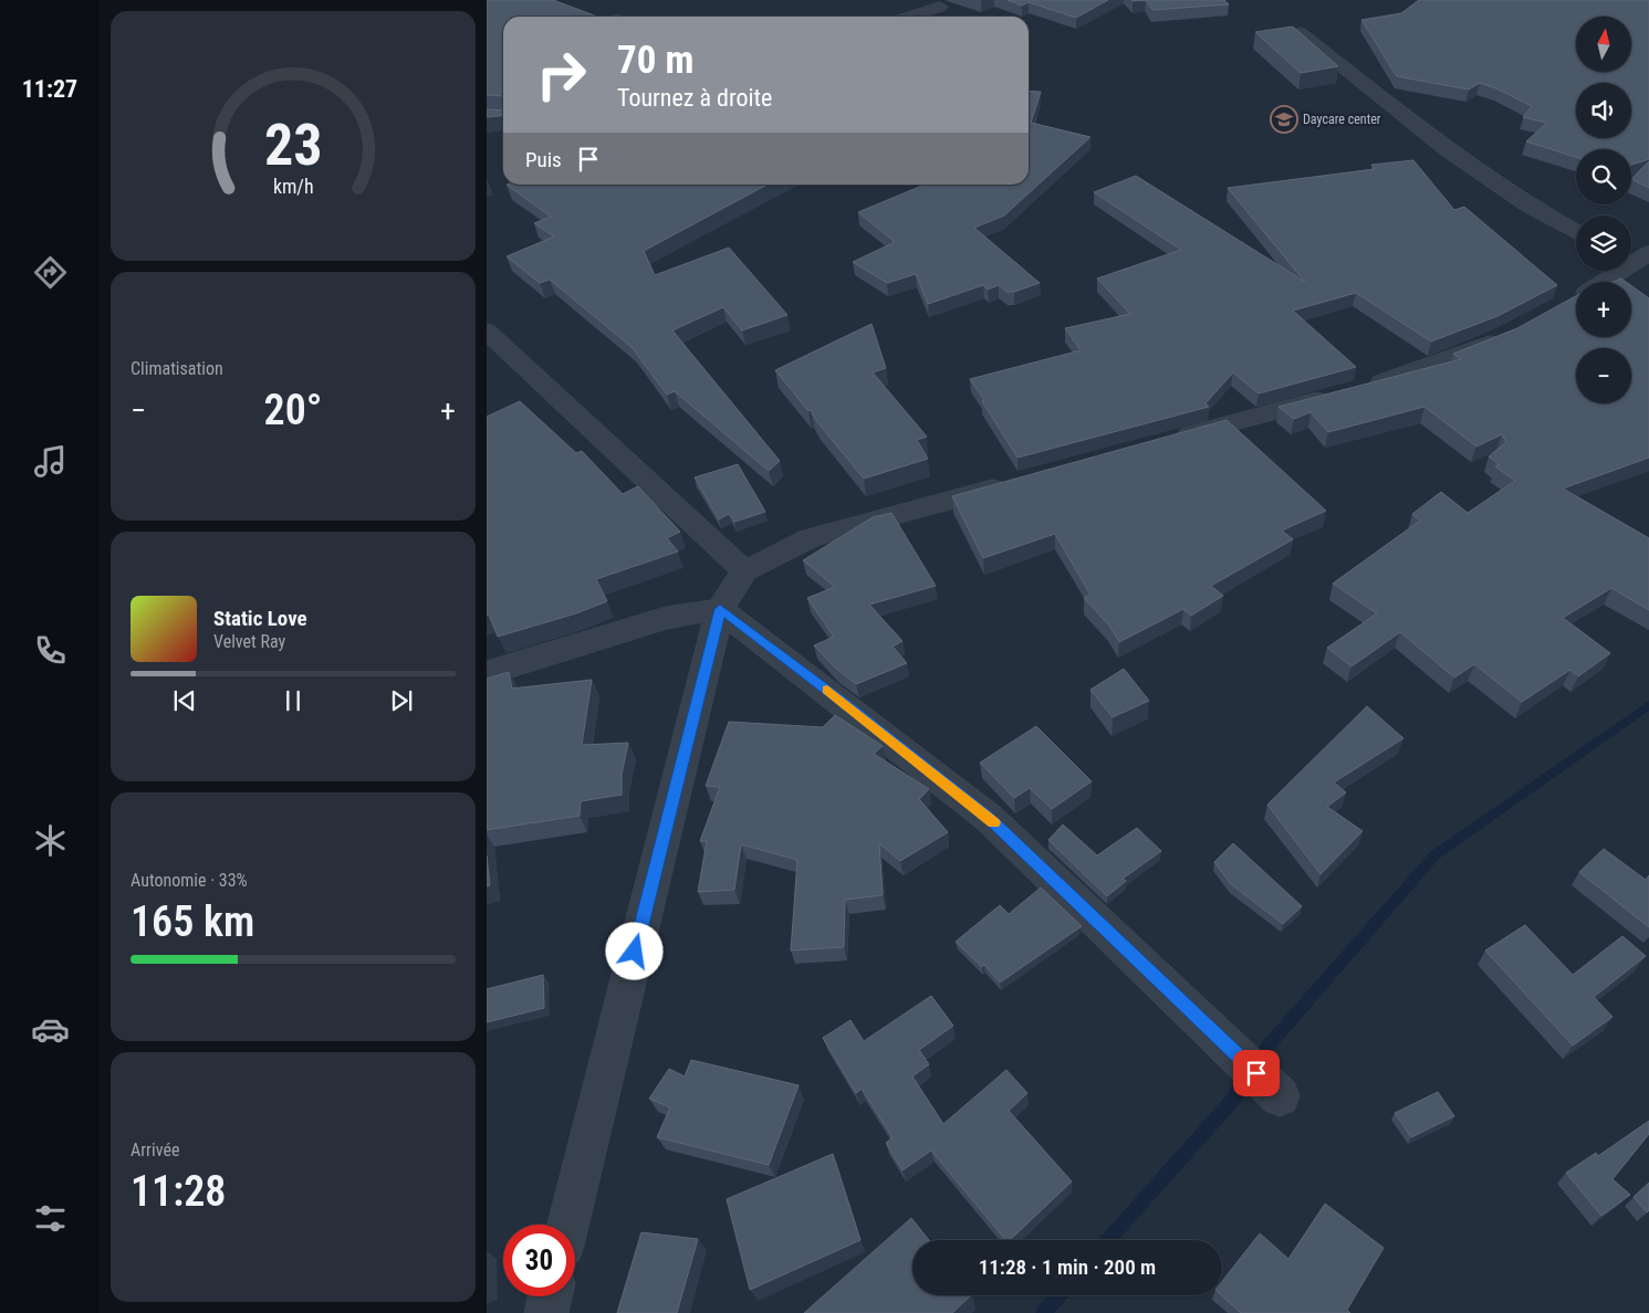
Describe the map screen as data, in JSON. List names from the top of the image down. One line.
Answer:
{"places":{"school or university":["Daycare center"]},"north":"top","page":{"tabs":"11:27","map_buttons":["+","−"],"turn":["70 m","Tournez à droite"],"then":"Puis","tile":["Climatisation",["Autonomie · 33%","165 km"],["Arrivée","11:28"]],"heat":["−","20°","+"],"song":["Static Love","Velvet Ray"],"limit":"30","trip":"11:28 · 1 min · 200 m","gauge":["23","km/h"]}}
